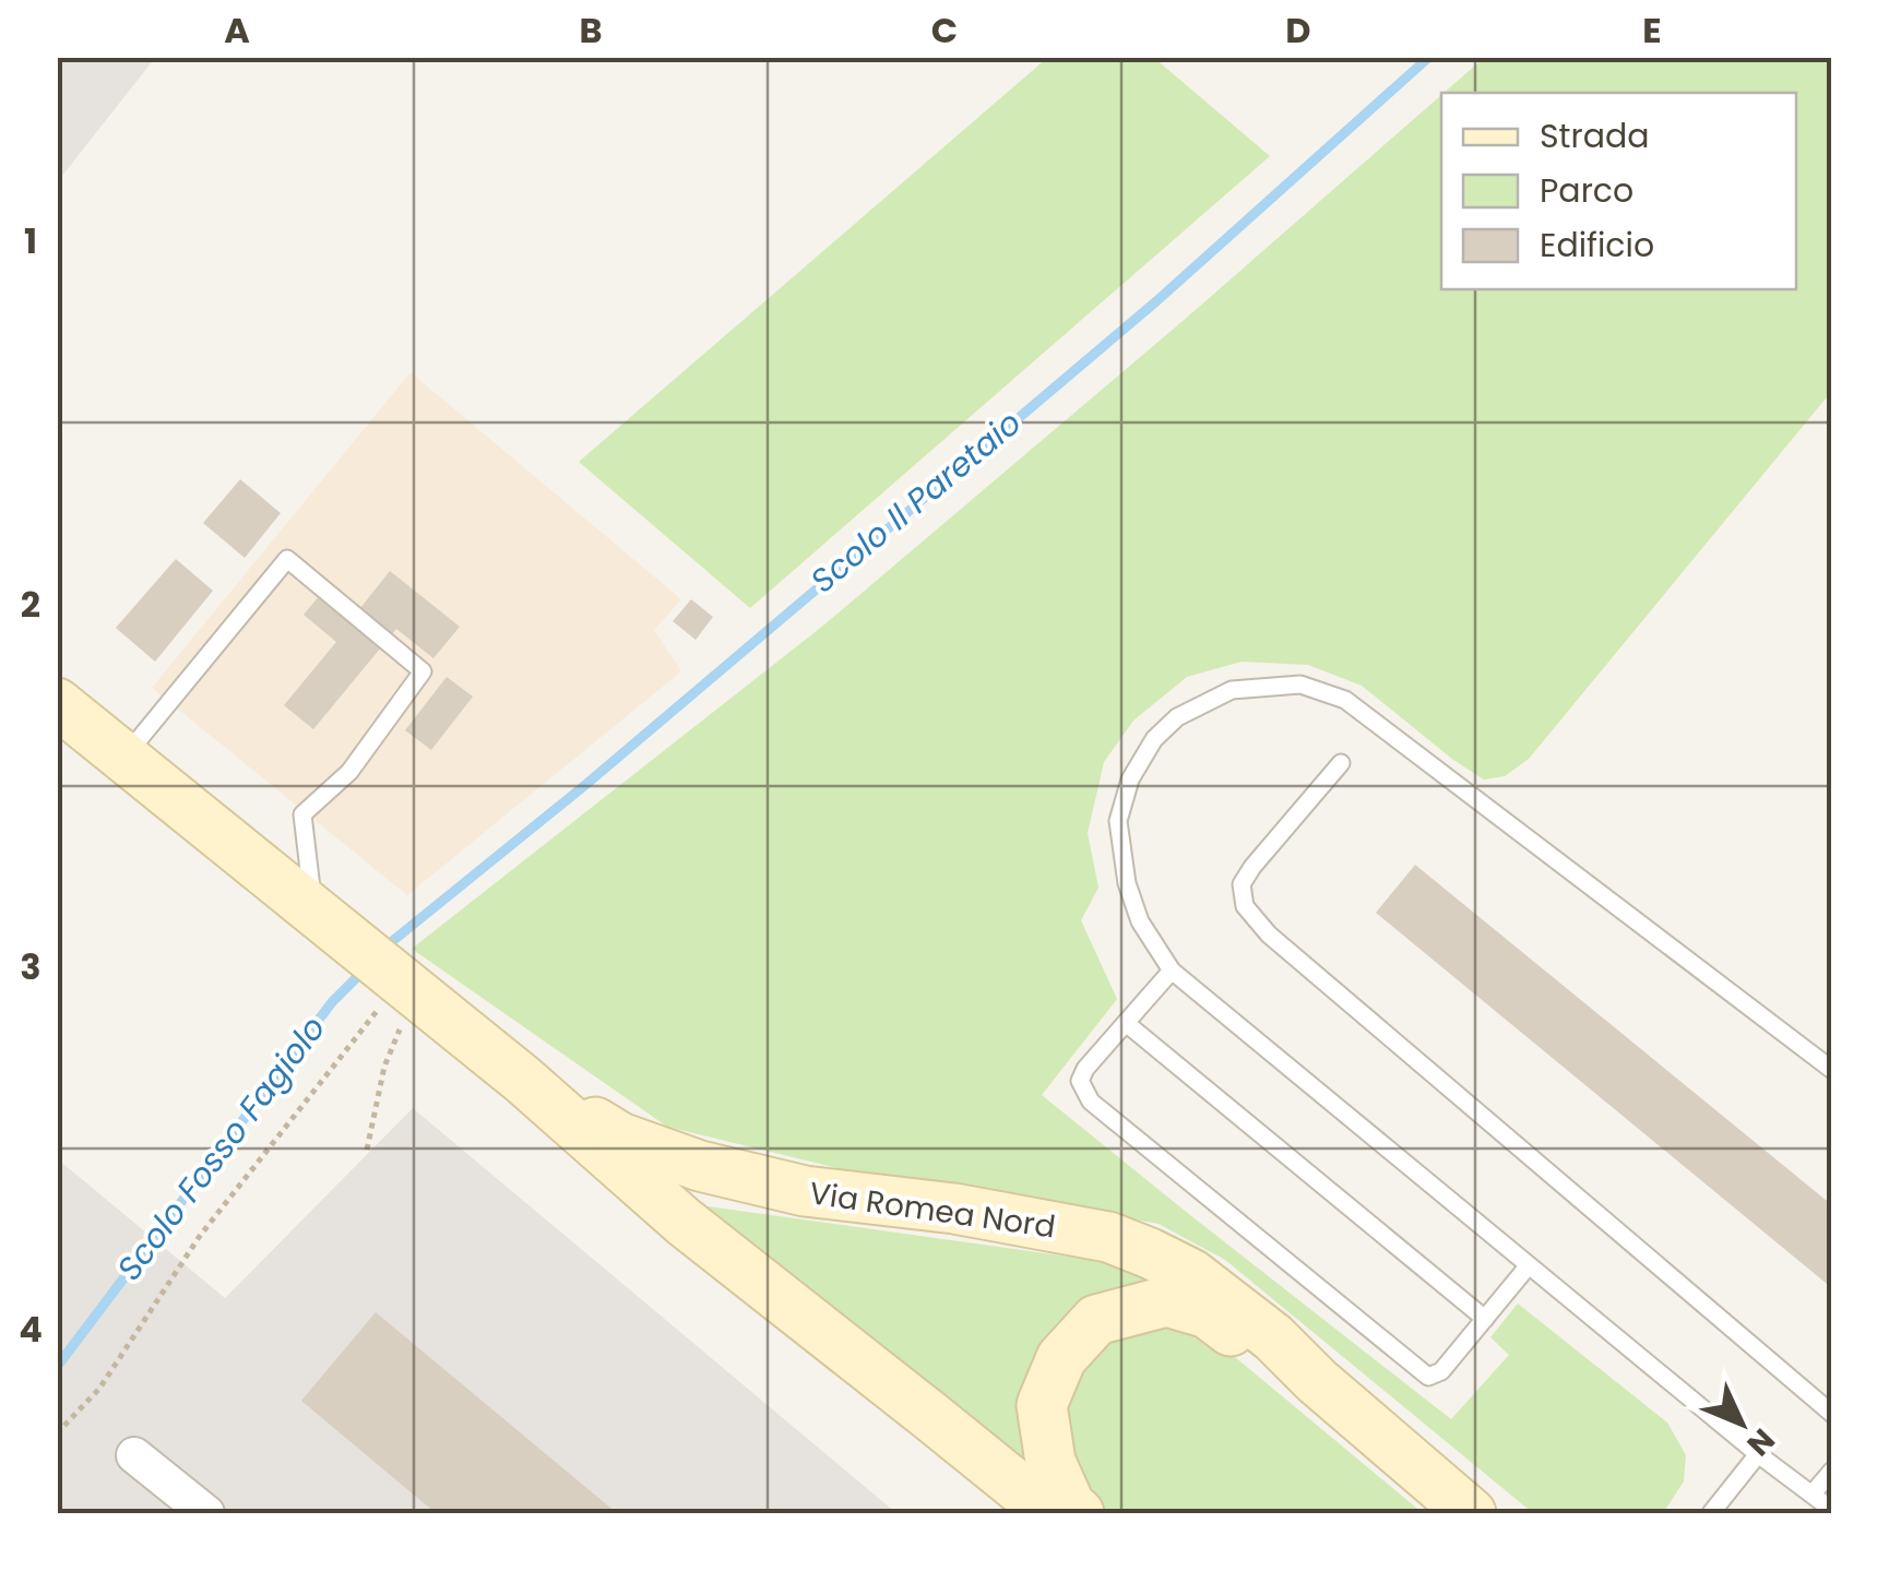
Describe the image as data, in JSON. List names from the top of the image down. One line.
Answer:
{"streets":{"main road":["Via Romea Nord"]},"water":["Scolo Il Paretaio","Scolo Fosso Fagiolo"],"legend":["Strada","Parco","Edificio"],"north":"bottom right","grid":{"columns":["A","B","C","D","E"],"rows":["1","2","3","4"]}}
